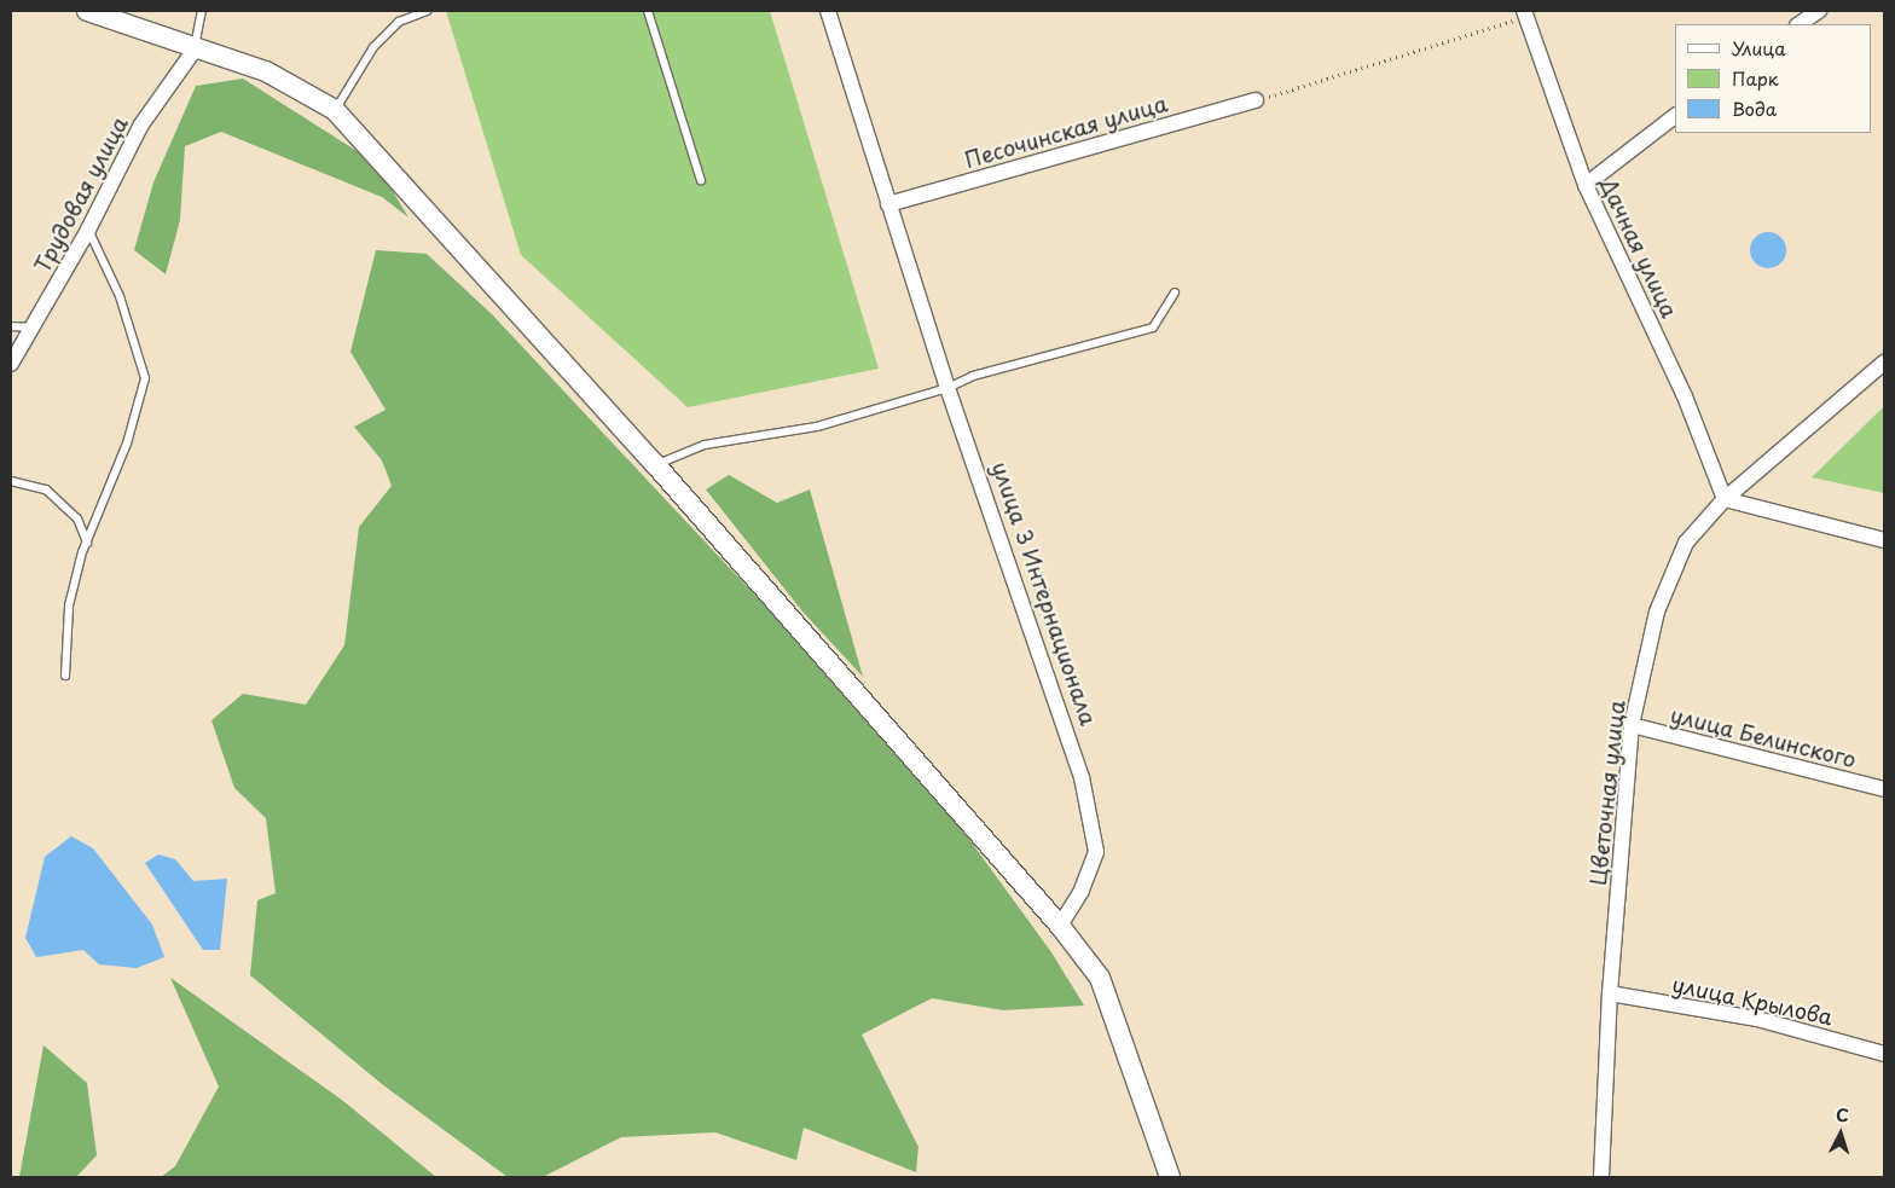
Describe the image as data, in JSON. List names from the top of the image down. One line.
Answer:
{"streets":{"street":["Песочинская улица","Трудовая улица","Дачная улица","улица 3 Интернационала","улица Белинского","Цветочная улица","улица Крылова"]},"crossings":[["Песочинская улица","улица 3 Интернационала"],["Дачная улица","Цветочная улица"],["улица Белинского","Цветочная улица"],["Цветочная улица","улица Крылова"]],"legend":["Улица","Парк","Вода"],"north":"top"}
